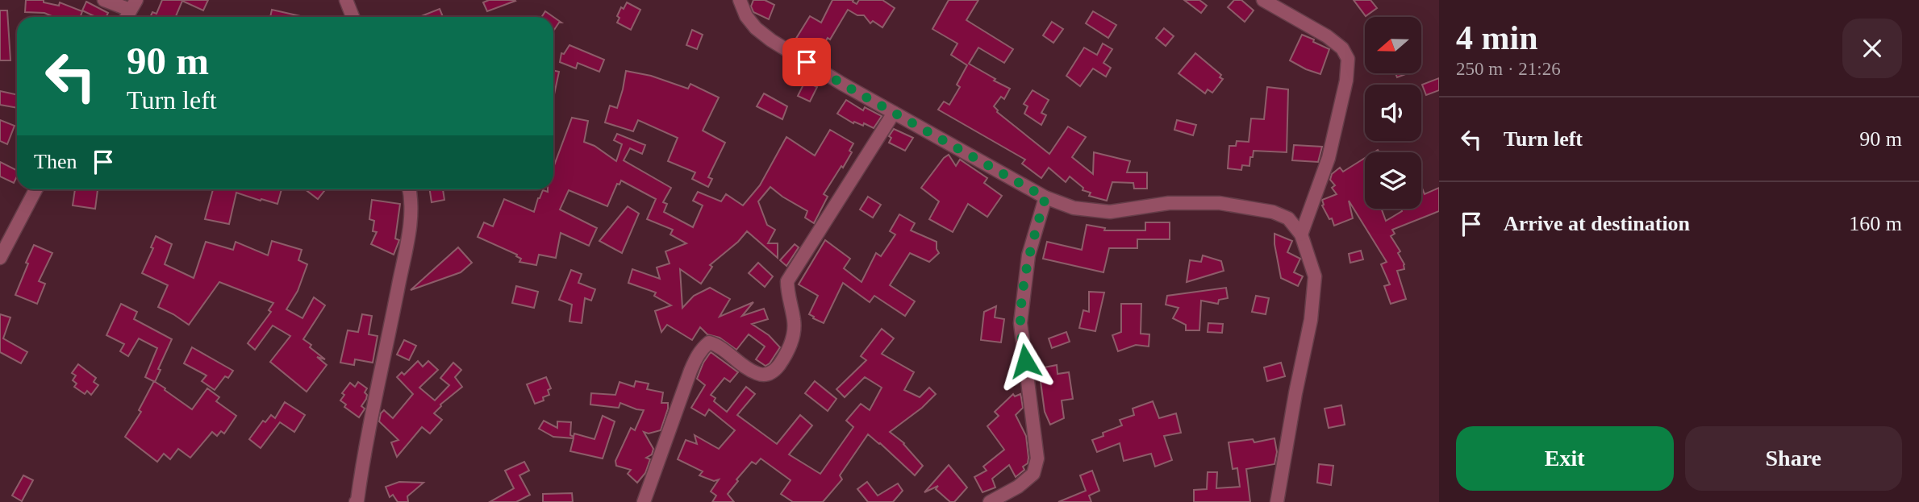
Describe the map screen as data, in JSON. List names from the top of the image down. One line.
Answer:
{"north":"left","page":{"heading":["4 min","250 m · 21:26"],"turn":["90 m","Turn left"],"list":[{"name":"Turn left","value":"90 m"},{"name":"Arrive at destination","value":"160 m"}],"then":"Then","buttons":["Exit","Share"]}}
